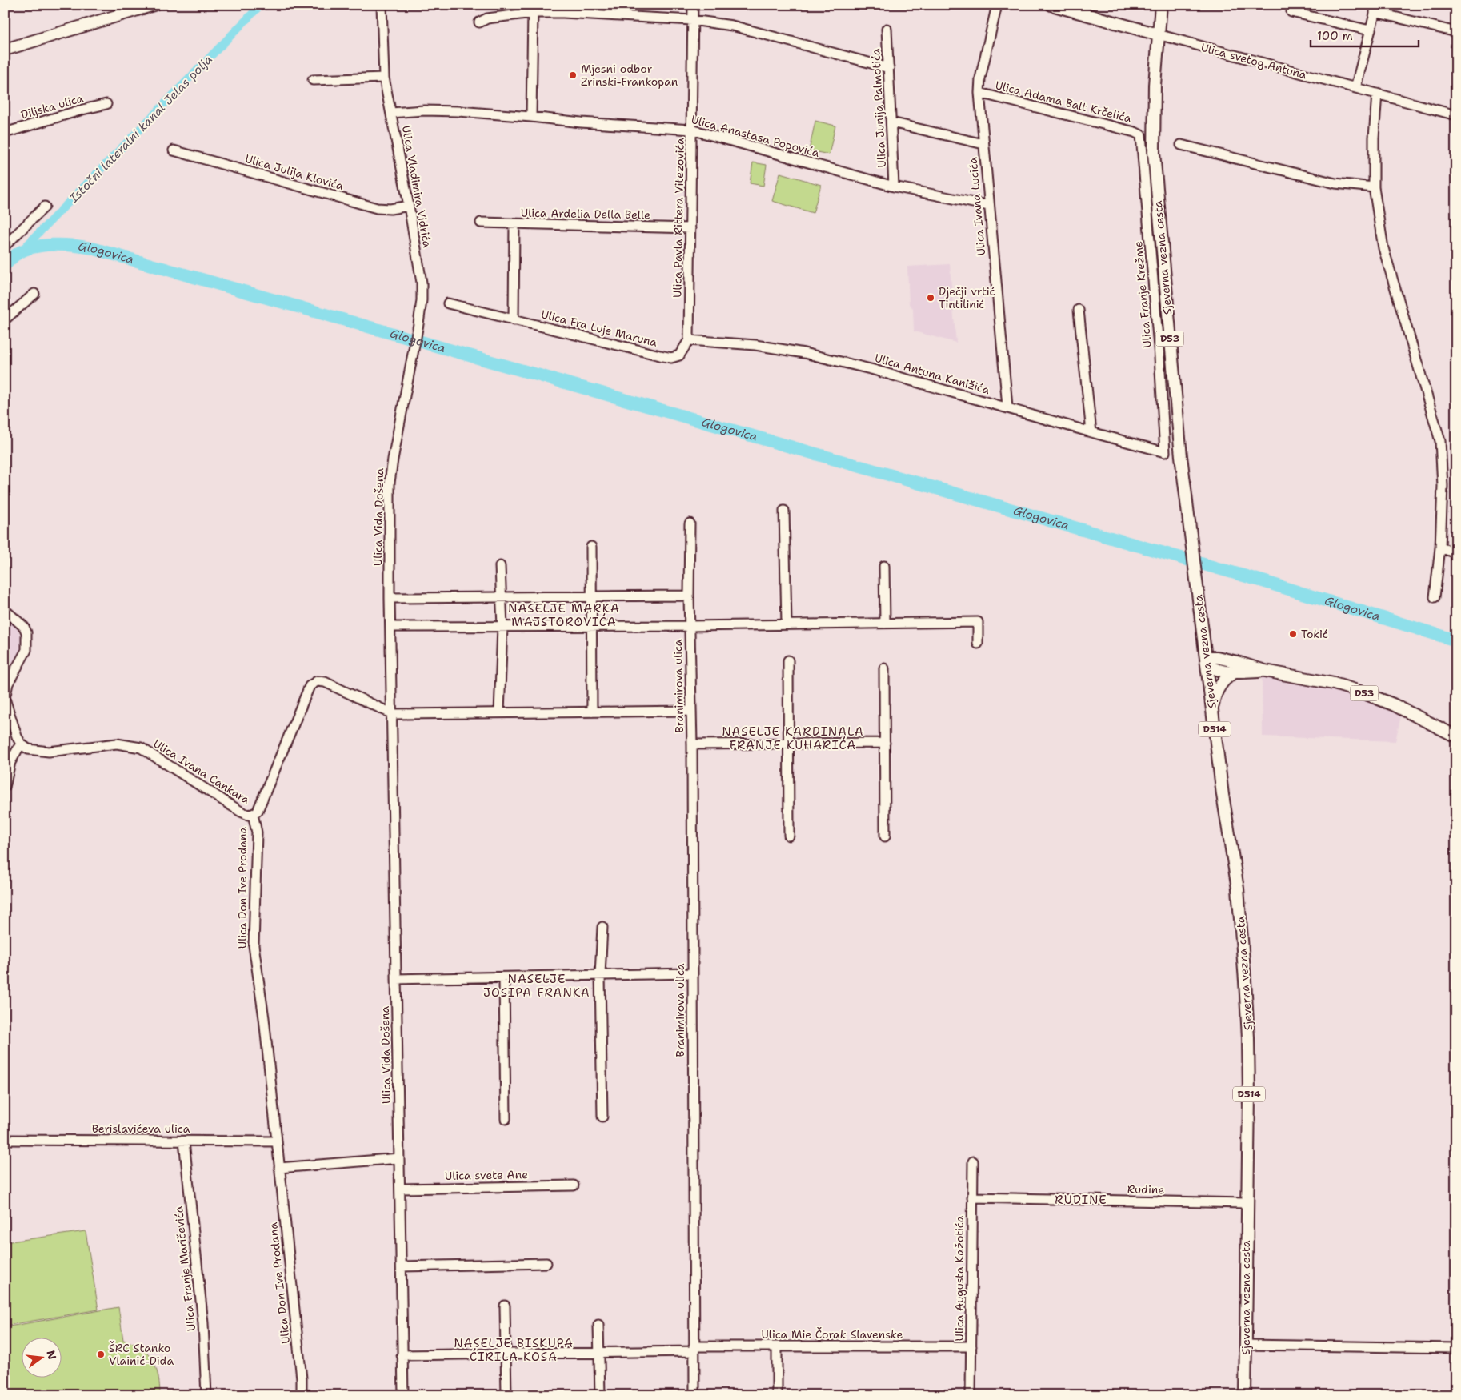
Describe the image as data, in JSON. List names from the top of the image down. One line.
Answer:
{"streets":{"main road":["Ulica svetog Antuna","Sjeverna vezna cesta","D53","D514"],"street":["Ulica Adama Balt Krčelića","Diljska ulica","Ulica Junija Palmotića","Ulica Anastasa Popovića","Ulica Julija Klovića","Ulica Vladimira Vidrića","Ulica Ivana Lucića","Ulica Ardelia Della Belle","Ulica Pavla Rittera Vitezovića","Ulica Franje Krežme","Ulica Fra Luje Maruna","Ulica Antuna Kanižića","Ulica Vida Došena","Branimirova ulica","Ulica Ivana Cankara","Ulica Don Ive Prodana","Berislavićeva ulica","Ulica svete Ane","Rudine","Ulica Franje Maričevića","Ulica Augusta Kažotića","Ulica Mie Čorak Slavenske"]},"crossings":[["Ulica svetog Antuna","Sjeverna vezna cesta"],["Ulica Adama Balt Krčelića","Ulica Ivana Lucića"],["Ulica Adama Balt Krčelića","Ulica Franje Krežme"],["Ulica Junija Palmotića","Ulica Anastasa Popovića"],["Ulica Anastasa Popovića","Ulica Vladimira Vidrića"],["Ulica Anastasa Popovića","Ulica Ivana Lucića"],["Ulica Anastasa Popovića","Ulica Pavla Rittera Vitezovića"],["Ulica Julija Klovića","Ulica Vladimira Vidrića"],["Ulica Vladimira Vidrića","Ulica Vida Došena"],["Ulica Ivana Lucića","Ulica Antuna Kanižića"],["Ulica Ardelia Della Belle","Ulica Pavla Rittera Vitezovića"],["Ulica Pavla Rittera Vitezovića","Ulica Fra Luje Maruna"],["Ulica Pavla Rittera Vitezovića","Ulica Antuna Kanižića"],["Sjeverna vezna cesta","D53"],["Sjeverna vezna cesta","Rudine"],["Ulica Franje Krežme","Ulica Antuna Kanižića"],["Ulica Fra Luje Maruna","Ulica Antuna Kanižića"],["Ulica Vida Došena","Ulica Don Ive Prodana"],["Ulica Vida Došena","Ulica svete Ane"],["Branimirova ulica","Ulica Mie Čorak Slavenske"],["Ulica Ivana Cankara","Ulica Don Ive Prodana"],["Ulica Don Ive Prodana","Berislavićeva ulica"],["Berislavićeva ulica","Ulica Franje Maričevića"],["Rudine","Ulica Augusta Kažotića"],["Ulica Augusta Kažotića","Ulica Mie Čorak Slavenske"]],"districts":["NASELJE MARKA MAJSTOROVIĆA","NASELJE KARDINALA FRANJE KUHARIĆA","NASELJE JOSIPA FRANKA","RUDINE","NASELJE BISKUPA ĆIRILA KOSA"],"water":["Istočni lateralni kanal Jelas polja","Glogovica"],"places":["Mjesni odbor Zrinski-Frankopan","Dječji vrtić Tintilinić","Tokić","ŠRC Stanko Vlainić-Dida"],"scale_bar":"100 m","north":"right"}
